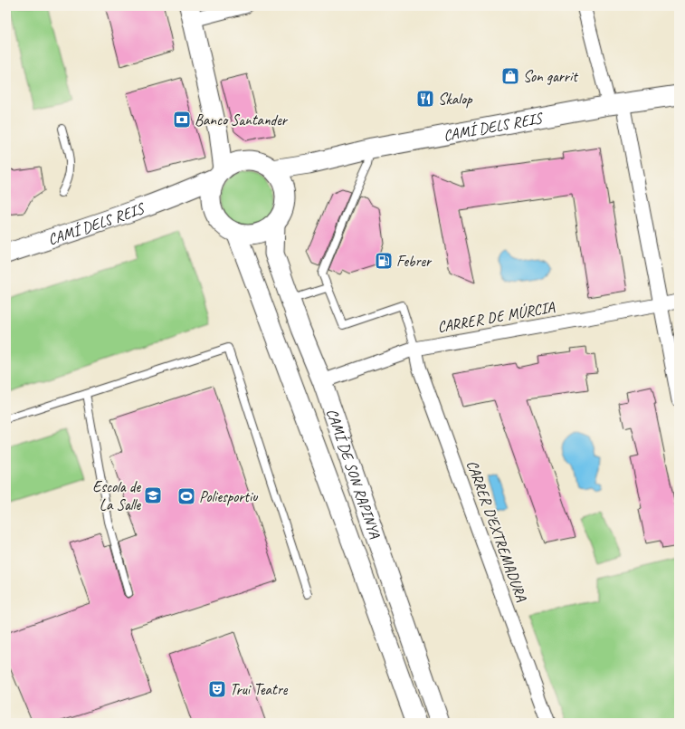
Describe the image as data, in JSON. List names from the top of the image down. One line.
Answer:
{"streets":{"street":["CAMÍ DELS REIS","CARRER DE MÚRCIA","CAMÍ DE SON RAPINYA","CARRER D'EXTREMADURA"]},"crossings":[["CAMÍ DELS REIS","CAMÍ DE SON RAPINYA"],["CARRER DE MÚRCIA","CAMÍ DE SON RAPINYA"],["CARRER DE MÚRCIA","CARRER D'EXTREMADURA"]],"places":{"shop":["Son garrit"],"restaurant":["Skalop"],"bank":["Banco Santander"],"fuel station":["Febrer"],"school or university":["Escola de La Salle"],"sports":["Poliesportiu"],"theatre":["Trui Teatre"]}}
